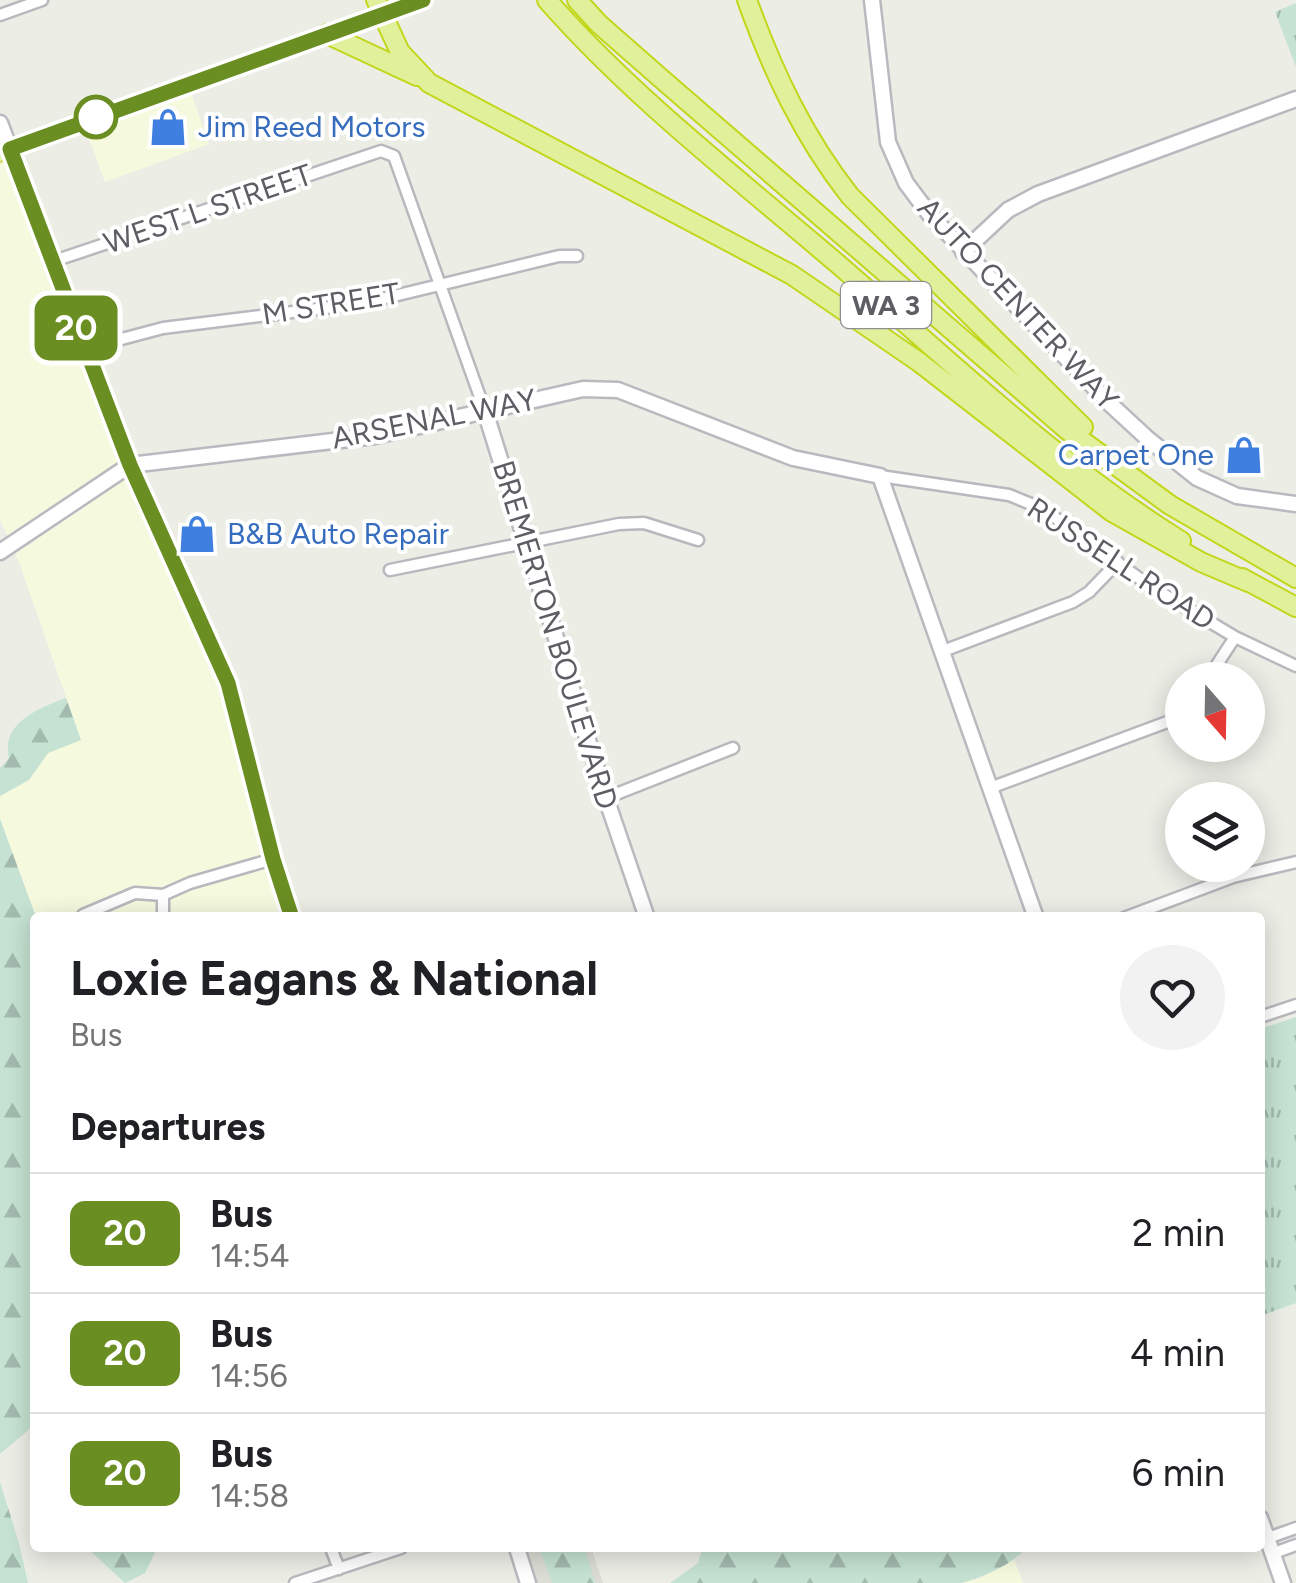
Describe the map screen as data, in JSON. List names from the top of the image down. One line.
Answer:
{"streets":{"highway":["WA 3"],"street":["WEST L STREET","M STREET","AUTO CENTER WAY","ARSENAL WAY","RUSSELL ROAD","BREMERTON BOULEVARD"]},"crossings":[["WEST L STREET","BREMERTON BOULEVARD"],["M STREET","BREMERTON BOULEVARD"],["ARSENAL WAY","RUSSELL ROAD"],["ARSENAL WAY","BREMERTON BOULEVARD"]],"places":{"shop":["Jim Reed Motors","Carpet One","B&B Auto Repair"]},"lines":["bus line 20"],"north":"bottom","page":{"on_map":"20","heading":[["Loxie Eagans & National","Bus"],"Departures"],"list":[{"mark":"20","name":"Bus","note":"14:54","value":"2 min"},{"mark":"20","name":"Bus","note":"14:56","value":"4 min"},{"mark":"20","name":"Bus","note":"14:58","value":"6 min"}]}}
